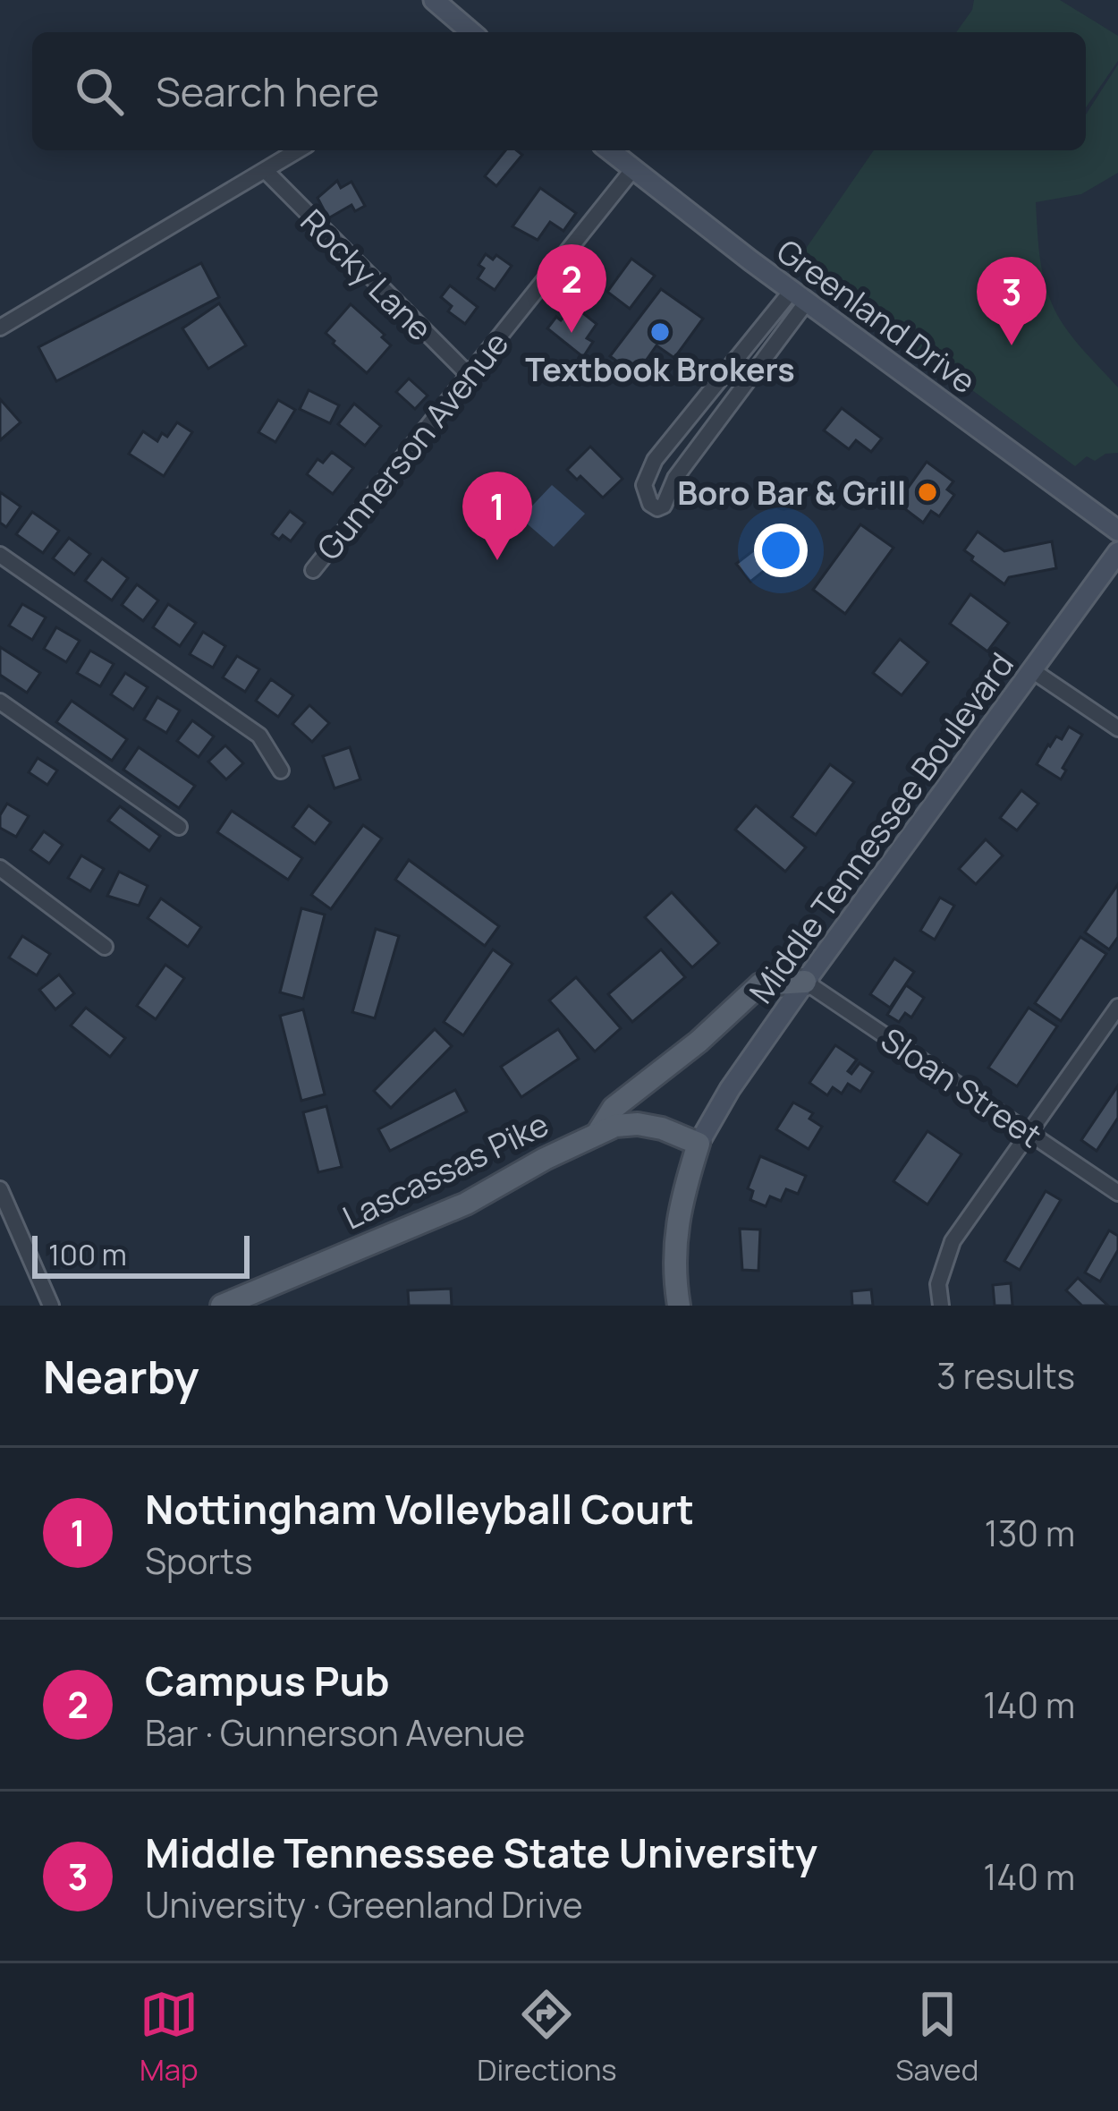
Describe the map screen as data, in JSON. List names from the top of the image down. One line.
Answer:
{"streets":{"main road":["Greenland Drive","Middle Tennessee Boulevard","Lascassas Pike"],"street":["Rocky Lane","Gunnerson Avenue","Sloan Street"]},"crossings":[["Rocky Lane","Gunnerson Avenue"],["Greenland Drive","Gunnerson Avenue"],["Middle Tennessee Boulevard","Sloan Street"],["Middle Tennessee Boulevard","Lascassas Pike"]],"places":["Textbook Brokers","Boro Bar & Grill"],"scale_bar":"100 m","page":{"search":"Search here","pins":["2","3","1"],"scale":"100 m","heading":["Nearby","3 results"],"list":[{"mark":"1","name":"Nottingham Volleyball Court","note":"Sports","value":"130 m"},{"mark":"2","name":"Campus Pub","note":"Bar · Gunnerson Avenue","value":"140 m"},{"mark":"3","name":"Middle Tennessee State University","note":"University · Greenland Drive","value":"140 m"}],"nav":["Map","Directions","Saved"]}}
